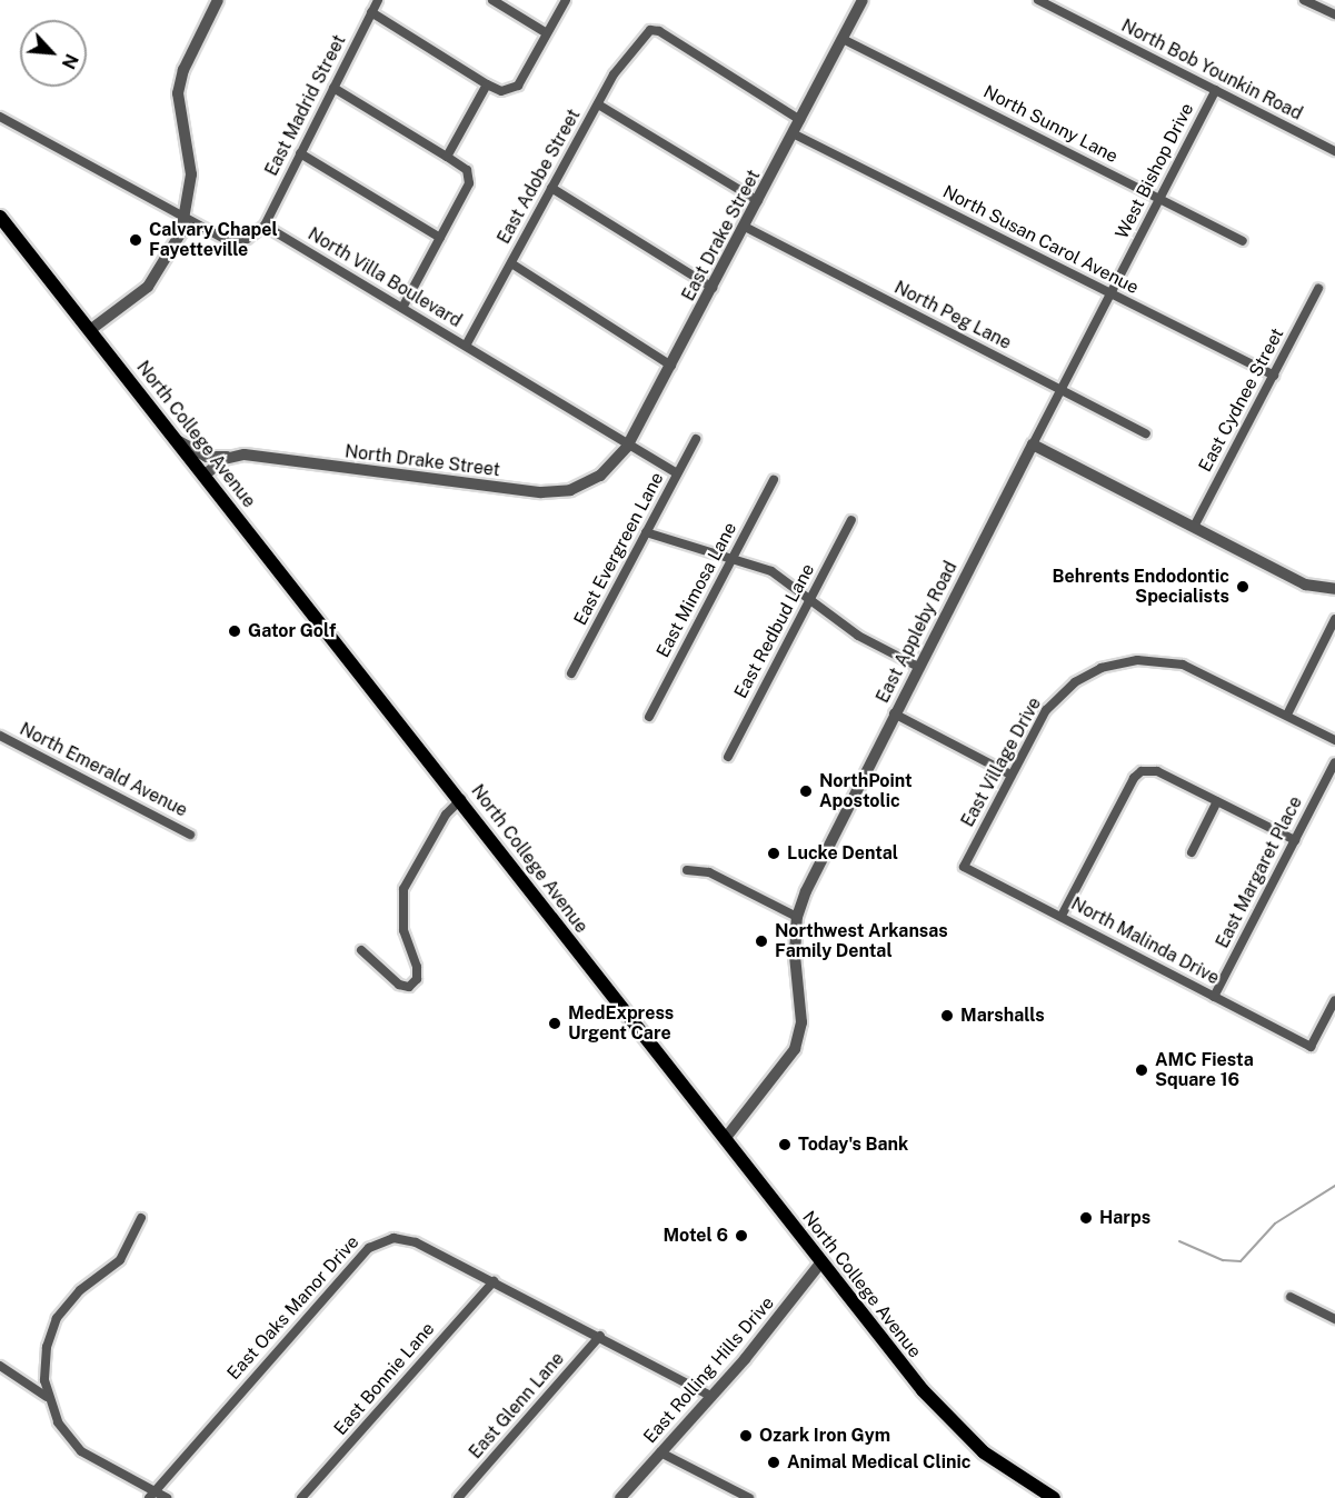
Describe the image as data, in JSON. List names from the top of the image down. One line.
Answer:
{"streets":{"main road":["North College Avenue"],"street":["North Bob Younkin Road","East Madrid Street","North Sunny Lane","West Bishop Drive","East Adobe Street","East Drake Street","North Susan Carol Avenue","North Villa Boulevard","North Peg Lane","East Cydnee Street","North Drake Street","East Evergreen Lane","East Mimosa Lane","East Redbud Lane","East Appleby Road","East Village Drive","North Emerald Avenue","East Margaret Place","North Malinda Drive","East Oaks Manor Drive","East Rolling Hills Drive","East Bonnie Lane","East Glenn Lane"]},"crossings":[["North Bob Younkin Road","West Bishop Drive"],["East Madrid Street","North Villa Boulevard"],["North Sunny Lane","West Bishop Drive"],["North Sunny Lane","East Drake Street"],["West Bishop Drive","North Susan Carol Avenue"],["West Bishop Drive","North Peg Lane"],["West Bishop Drive","East Appleby Road"],["East Adobe Street","East Drake Street"],["East Adobe Street","North Villa Boulevard"],["East Drake Street","North Susan Carol Avenue"],["East Drake Street","North Villa Boulevard"],["East Drake Street","North Peg Lane"],["East Drake Street","North Drake Street"],["North Susan Carol Avenue","East Cydnee Street"],["North Villa Boulevard","North Drake Street"],["North Villa Boulevard","East Evergreen Lane"],["North College Avenue","North Drake Street"],["North College Avenue","East Appleby Road"],["North College Avenue","East Rolling Hills Drive"],["East Village Drive","North Malinda Drive"],["East Margaret Place","North Malinda Drive"],["East Oaks Manor Drive","East Rolling Hills Drive"],["East Oaks Manor Drive","East Bonnie Lane"],["East Oaks Manor Drive","East Glenn Lane"]],"places":["Calvary Chapel Fayetteville","Behrents Endodontic Specialists","Gator Golf","NorthPoint Apostolic","Lucke Dental","Northwest Arkansas Family Dental","Marshalls","MedExpress Urgent Care","AMC Fiesta Square 16","Today's Bank","Harps","Motel 6","Ozark Iron Gym","Animal Medical Clinic"],"north":"bottom right"}
